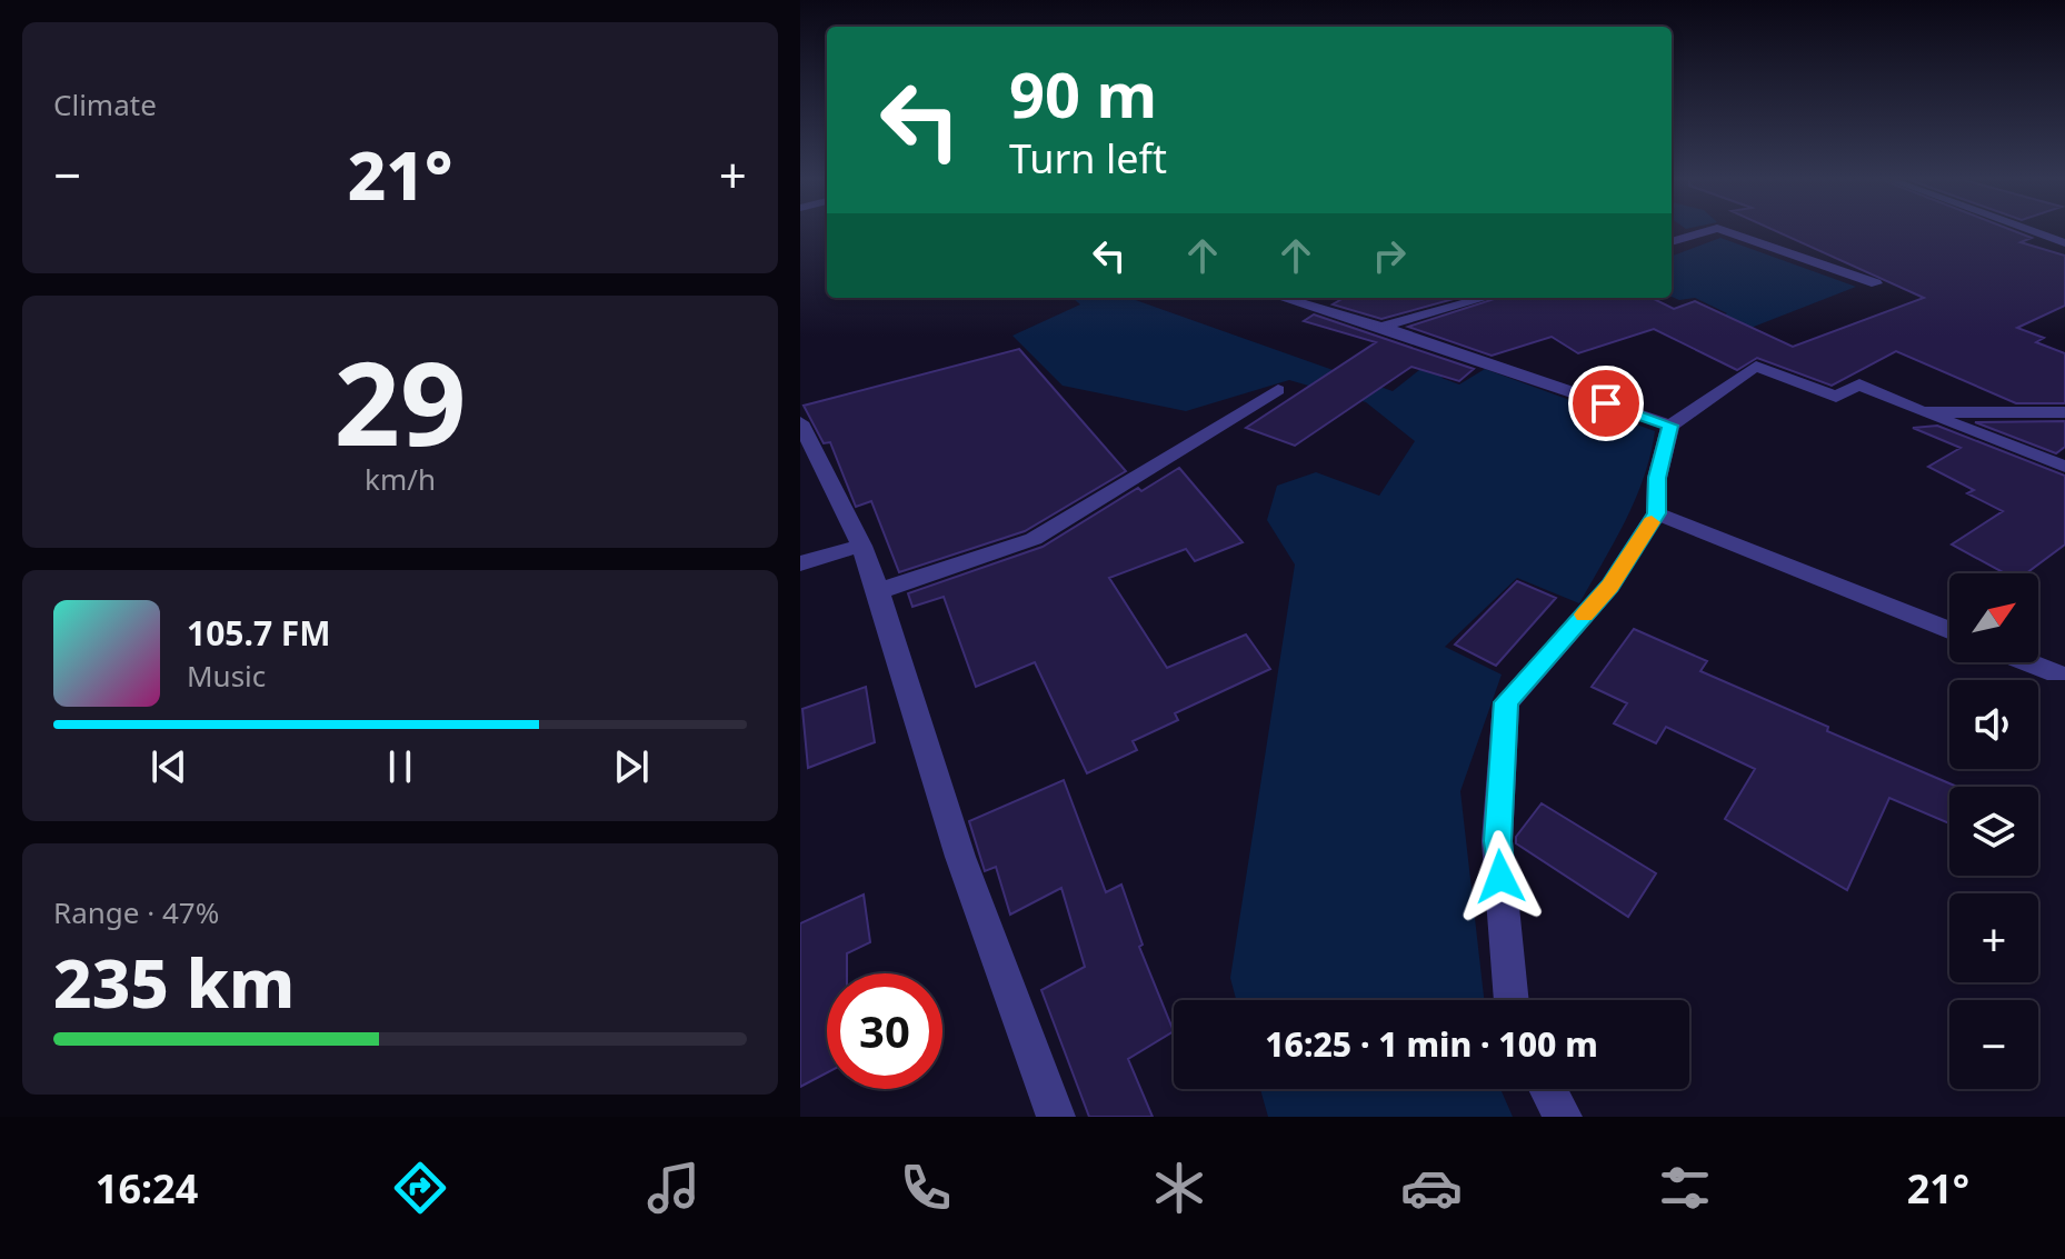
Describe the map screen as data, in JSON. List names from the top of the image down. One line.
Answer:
{"north":"top right","page":{"tile":["Climate",["29","km/h"],["Range · 47%","235 km"]],"turn":["90 m","Turn left"],"heat":["−","21°","+"],"map_buttons":["+","−"],"song":["105.7 FM","Music"],"limit":"30","trip":"16:25 · 1 min · 100 m","tabs":["16:24","21°"]}}
